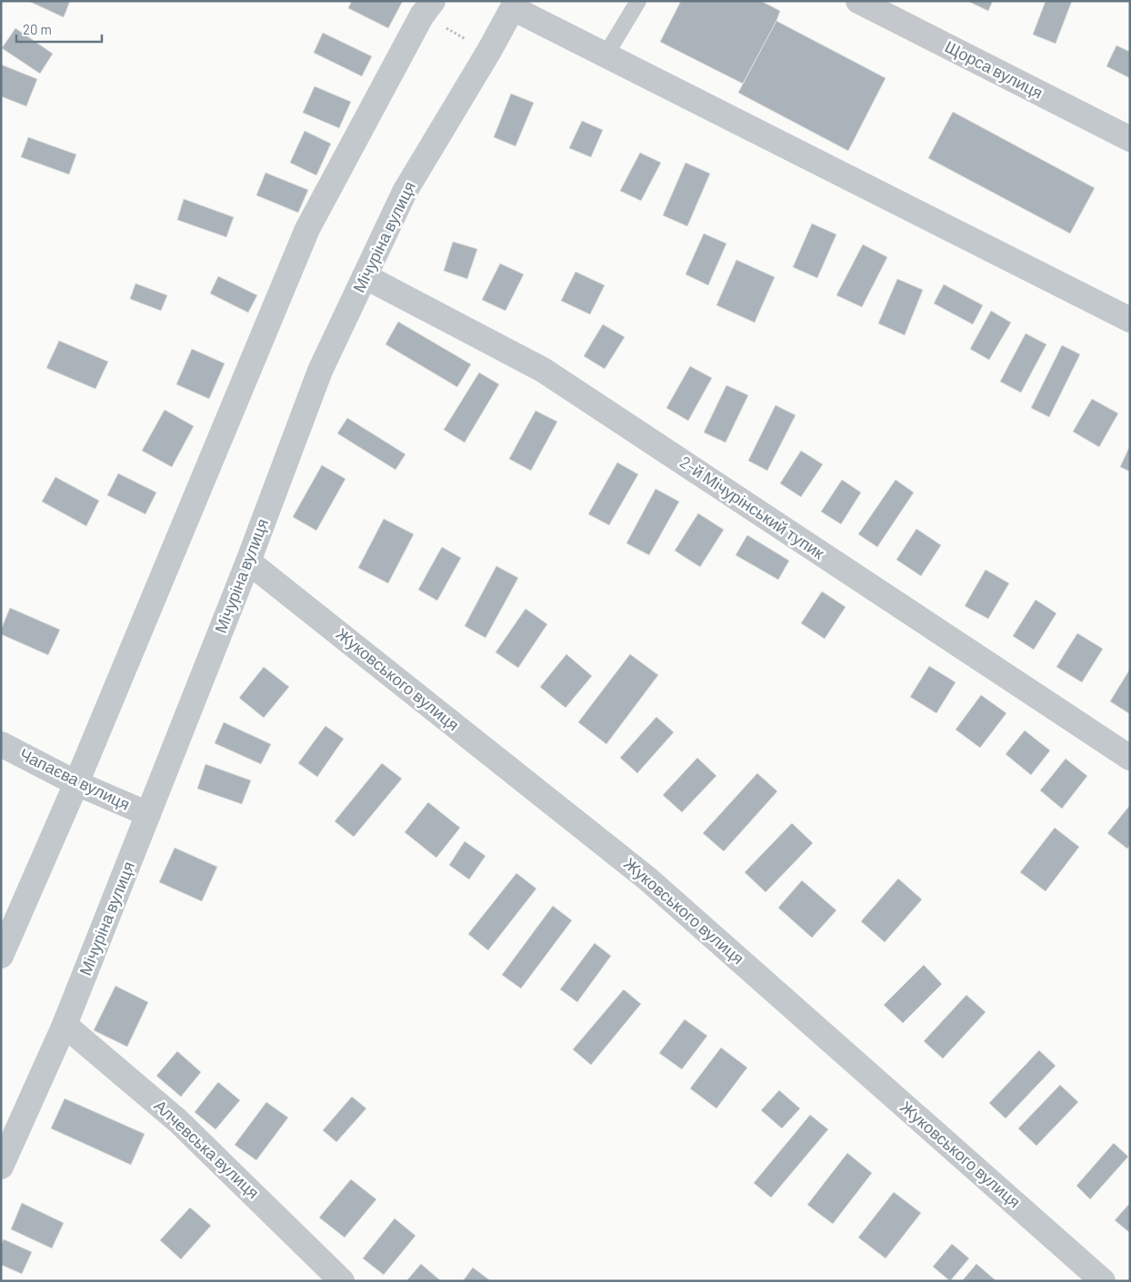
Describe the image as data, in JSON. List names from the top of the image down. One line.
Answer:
{"streets":{"street":["Щорса вулиця","Мічуріна вулиця","2-й Мічурінський тупик","Жуковського вулиця","Чапаєва вулиця","Алчевська вулиця"]},"crossings":[["Мічуріна вулиця","2-й Мічурінський тупик"],["Мічуріна вулиця","Жуковського вулиця"],["Мічуріна вулиця","Чапаєва вулиця"],["Мічуріна вулиця","Алчевська вулиця"]],"scale_bar":"20 m"}
